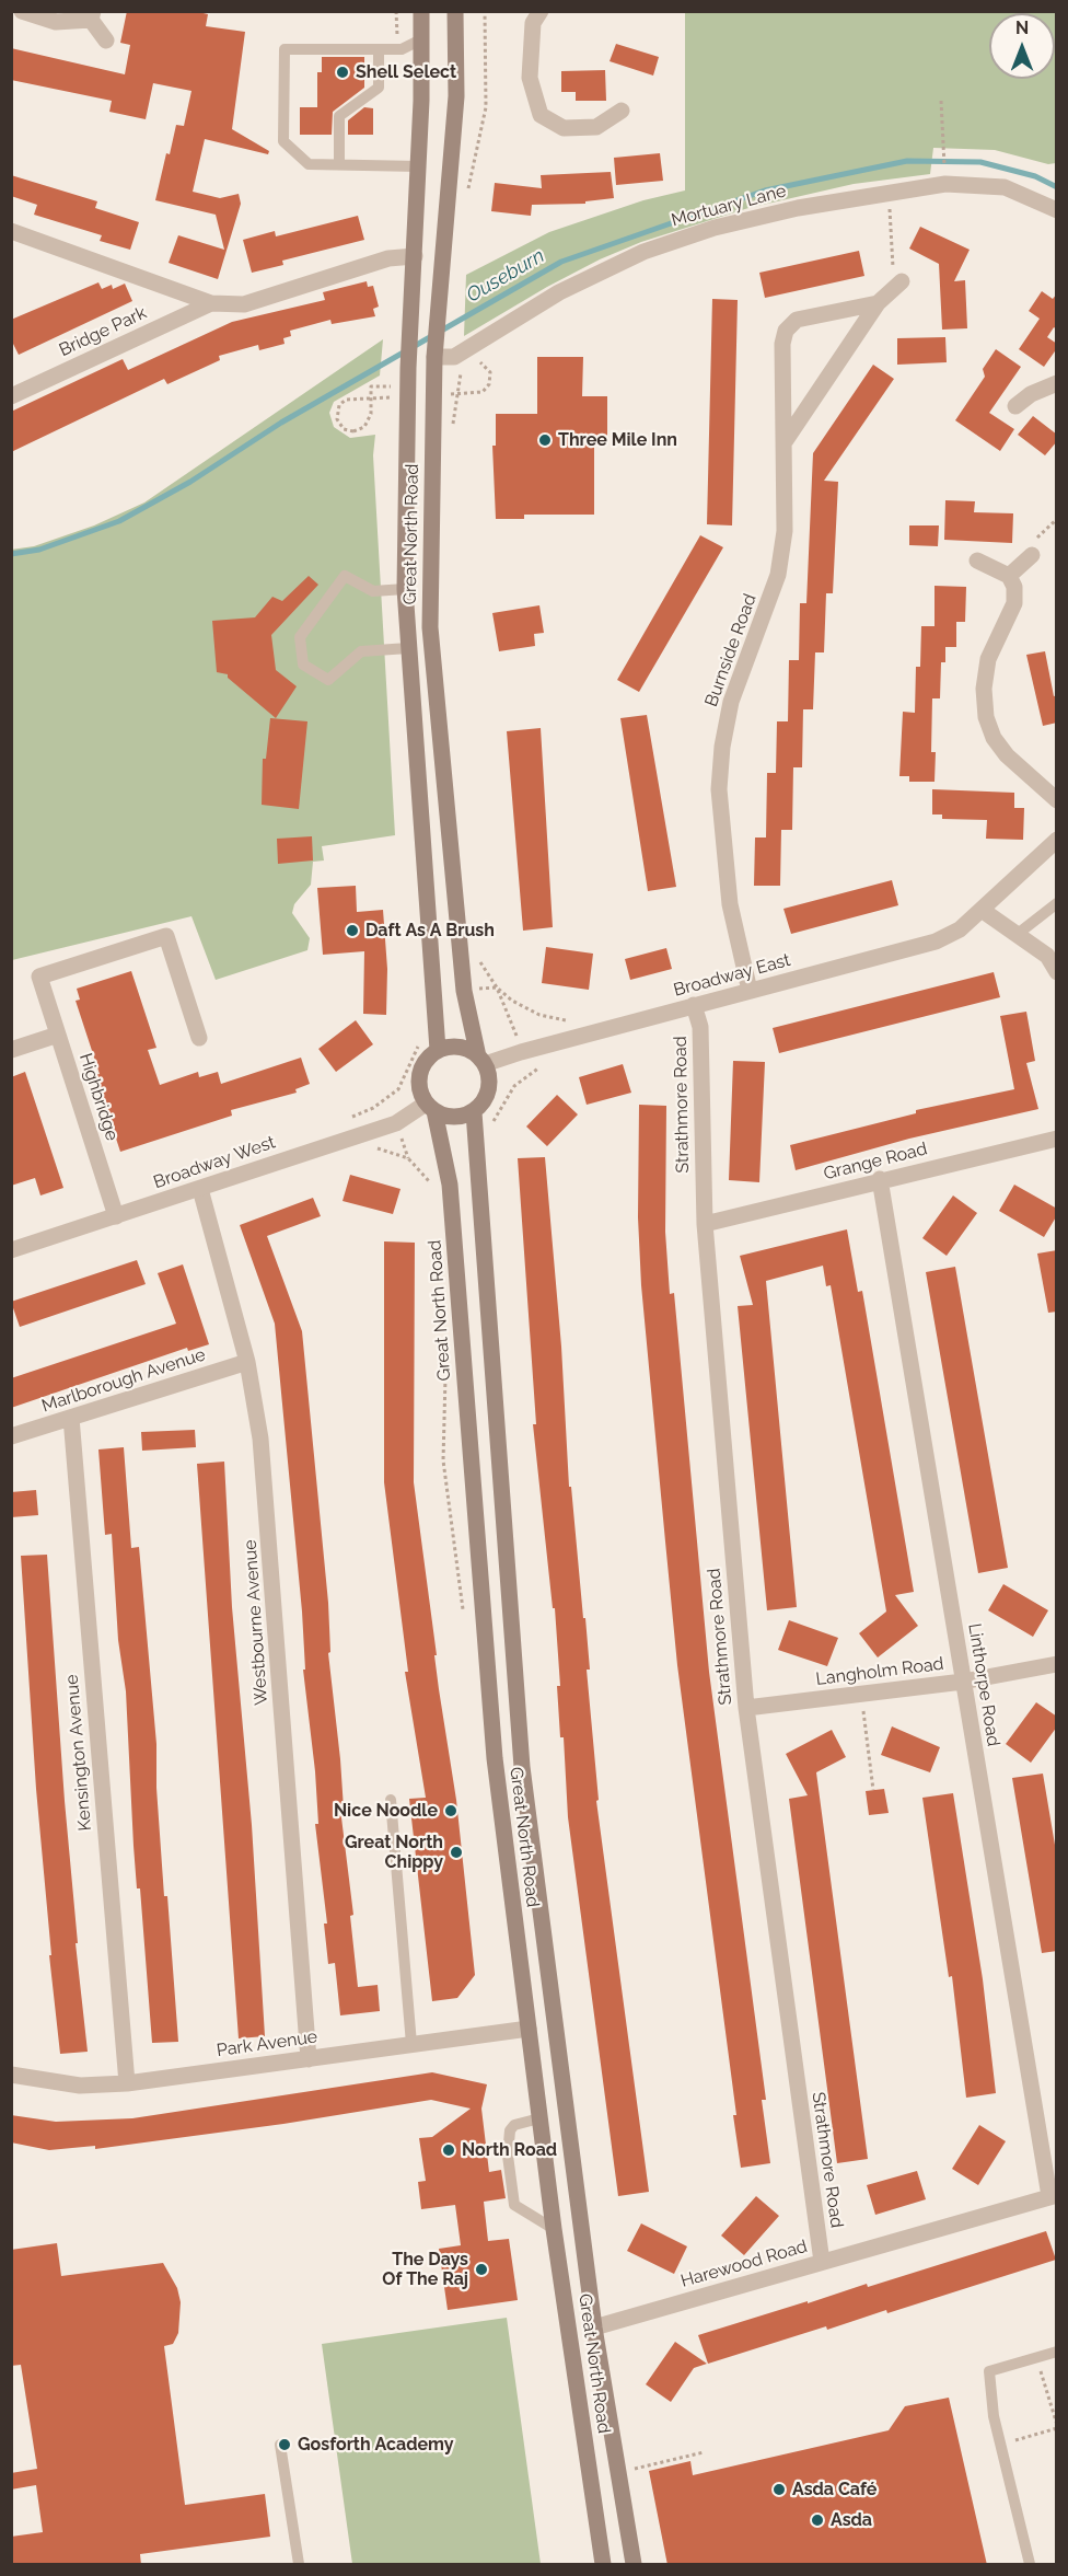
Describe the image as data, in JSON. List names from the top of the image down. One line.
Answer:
{"streets":{"main road":["Great North Road"],"street":["Mortuary Lane","Bridge Park","Burnside Road","Broadway East","Highbridge","Strathmore Road","Grange Road","Broadway West","Marlborough Avenue","Westbourne Avenue","Langholm Road","Linthorpe Road","Kensington Avenue","Park Avenue","Harewood Road"]},"crossings":[["Mortuary Lane","Great North Road"],["Bridge Park","Great North Road"],["Great North Road","Broadway East"],["Great North Road","Broadway West"],["Great North Road","Park Avenue"],["Great North Road","Harewood Road"],["Burnside Road","Broadway East"],["Broadway East","Strathmore Road"],["Broadway East","Broadway West"],["Highbridge","Broadway West"],["Strathmore Road","Grange Road"],["Strathmore Road","Langholm Road"],["Strathmore Road","Harewood Road"],["Grange Road","Linthorpe Road"],["Broadway West","Westbourne Avenue"],["Marlborough Avenue","Westbourne Avenue"],["Marlborough Avenue","Kensington Avenue"],["Westbourne Avenue","Park Avenue"],["Langholm Road","Linthorpe Road"],["Linthorpe Road","Harewood Road"],["Kensington Avenue","Park Avenue"]],"water":["Ouseburn"],"places":["Shell Select","Three Mile Inn","Daft As A Brush","Nice Noodle","Great North Chippy","North Road","The Days Of The Raj","Gosforth Academy","Asda Café","Asda"],"north":"top"}
